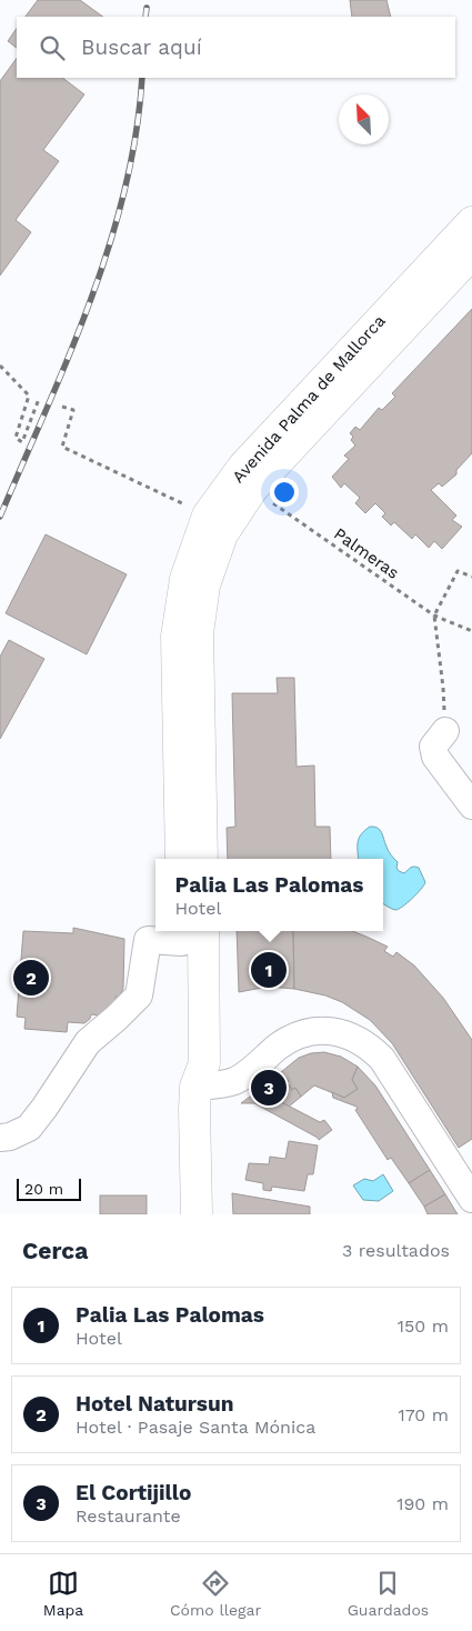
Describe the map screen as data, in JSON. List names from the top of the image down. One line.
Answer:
{"streets":{"main road":["Avenida Palma de Mallorca"],"path":["Palmeras"]},"crossings":[["Avenida Palma de Mallorca","Palmeras"]],"scale_bar":"20 m","north":"top left","page":{"search":"Buscar aquí","popup":["Palia Las Palomas","Hotel"],"pins":["1","2","3"],"scale":"20 m","heading":["Cerca","3 resultados"],"list":[{"mark":"1","name":"Palia Las Palomas","note":"Hotel","value":"150 m"},{"mark":"2","name":"Hotel Natursun","note":"Hotel · Pasaje Santa Mónica","value":"170 m"},{"mark":"3","name":"El Cortijillo","note":"Restaurante","value":"190 m"}],"nav":["Mapa","Cómo llegar","Guardados"]}}
